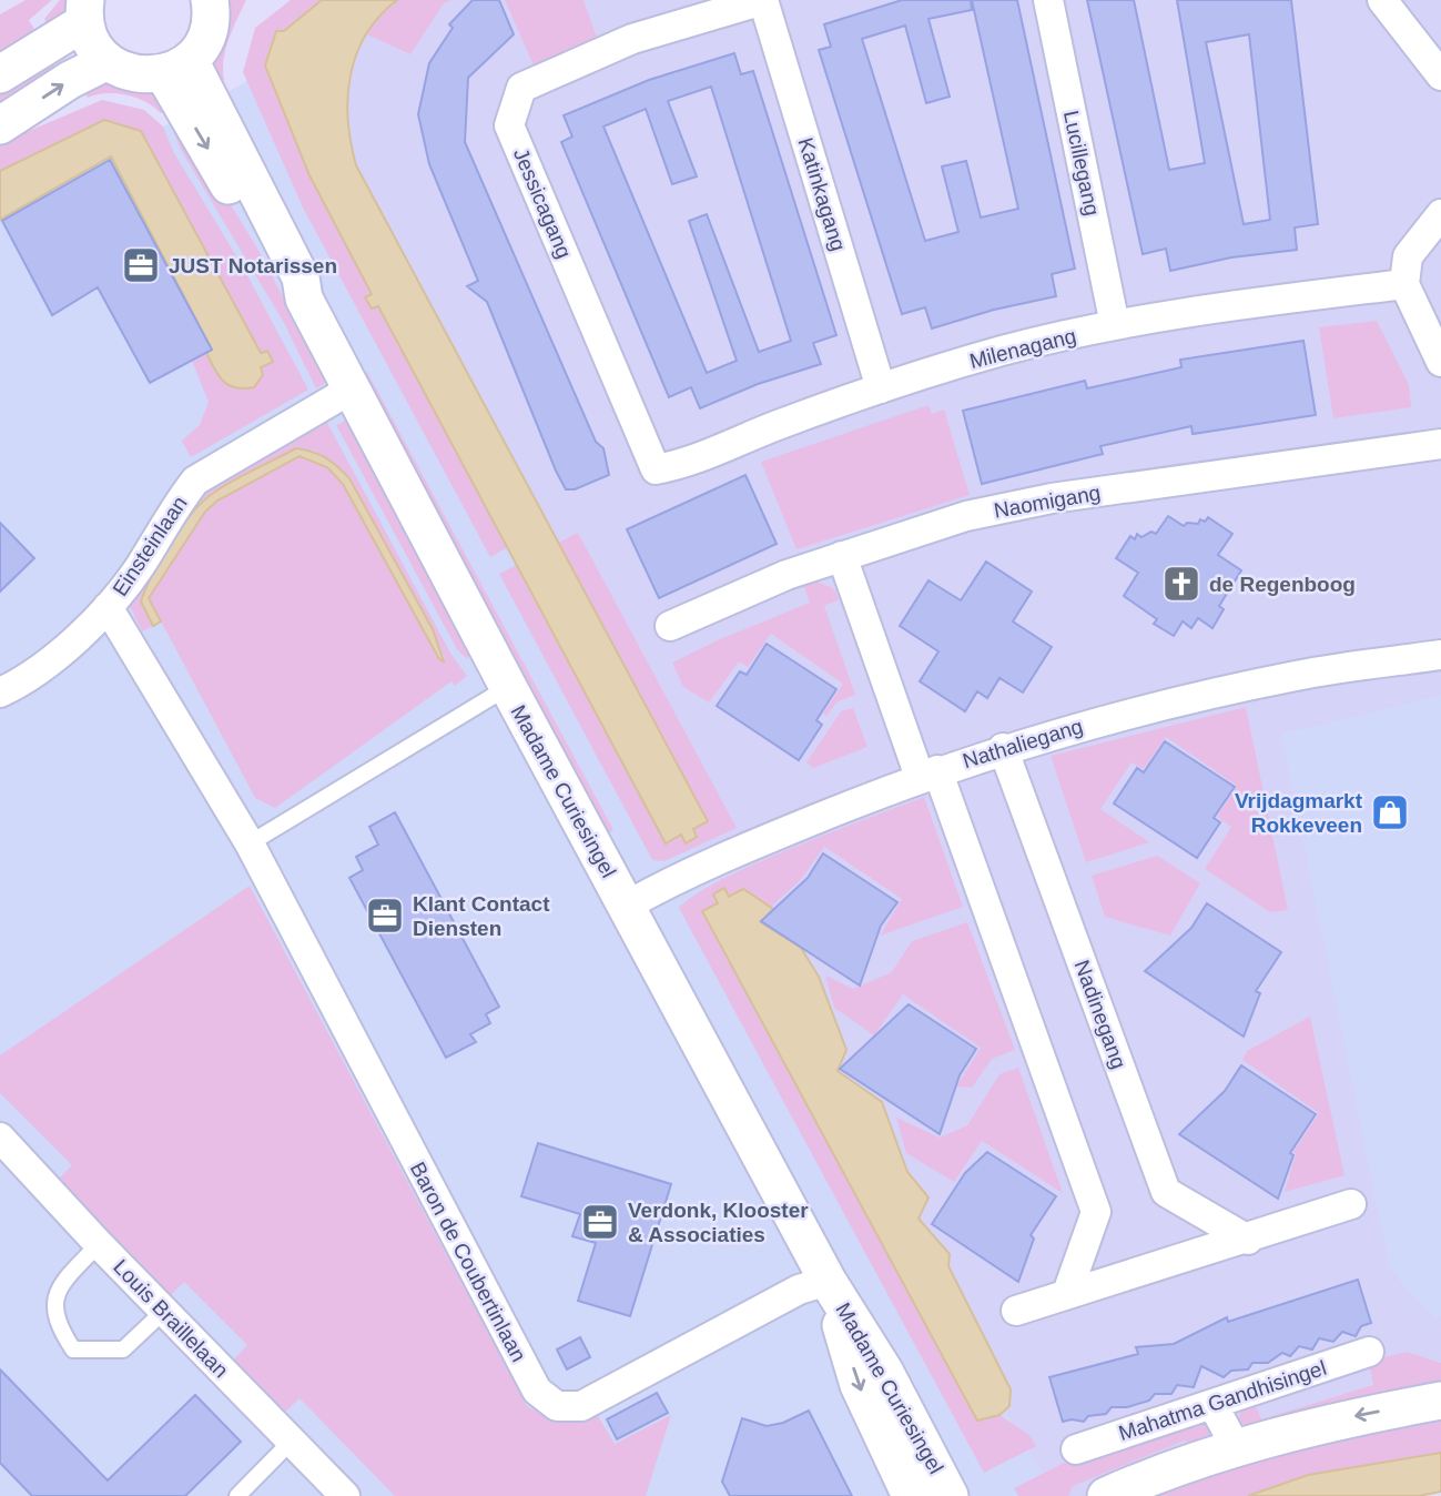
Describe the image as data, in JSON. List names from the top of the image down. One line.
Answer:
{"streets":{"street":["Lucillegang","Katinkagang","Jessicagang","Milenagang","Naomigang","Einsteinlaan","Nathaliegang","Madame Curiesingel","Nadinegang","Baron de Coubertinlaan","Louis Braillelaan","Mahatma Gandhisingel"]},"crossings":[["Lucillegang","Milenagang"],["Katinkagang","Jessicagang"],["Katinkagang","Milenagang"],["Jessicagang","Milenagang"],["Einsteinlaan","Madame Curiesingel"],["Einsteinlaan","Baron de Coubertinlaan"],["Nathaliegang","Madame Curiesingel"],["Nathaliegang","Nadinegang"],["Madame Curiesingel","Baron de Coubertinlaan"]],"places":{"office":["JUST Notarissen","Klant Contact Diensten","Verdonk, Klooster & Associaties"],"church":["de Regenboog"],"shop":["Vrijdagmarkt Rokkeveen"]}}
